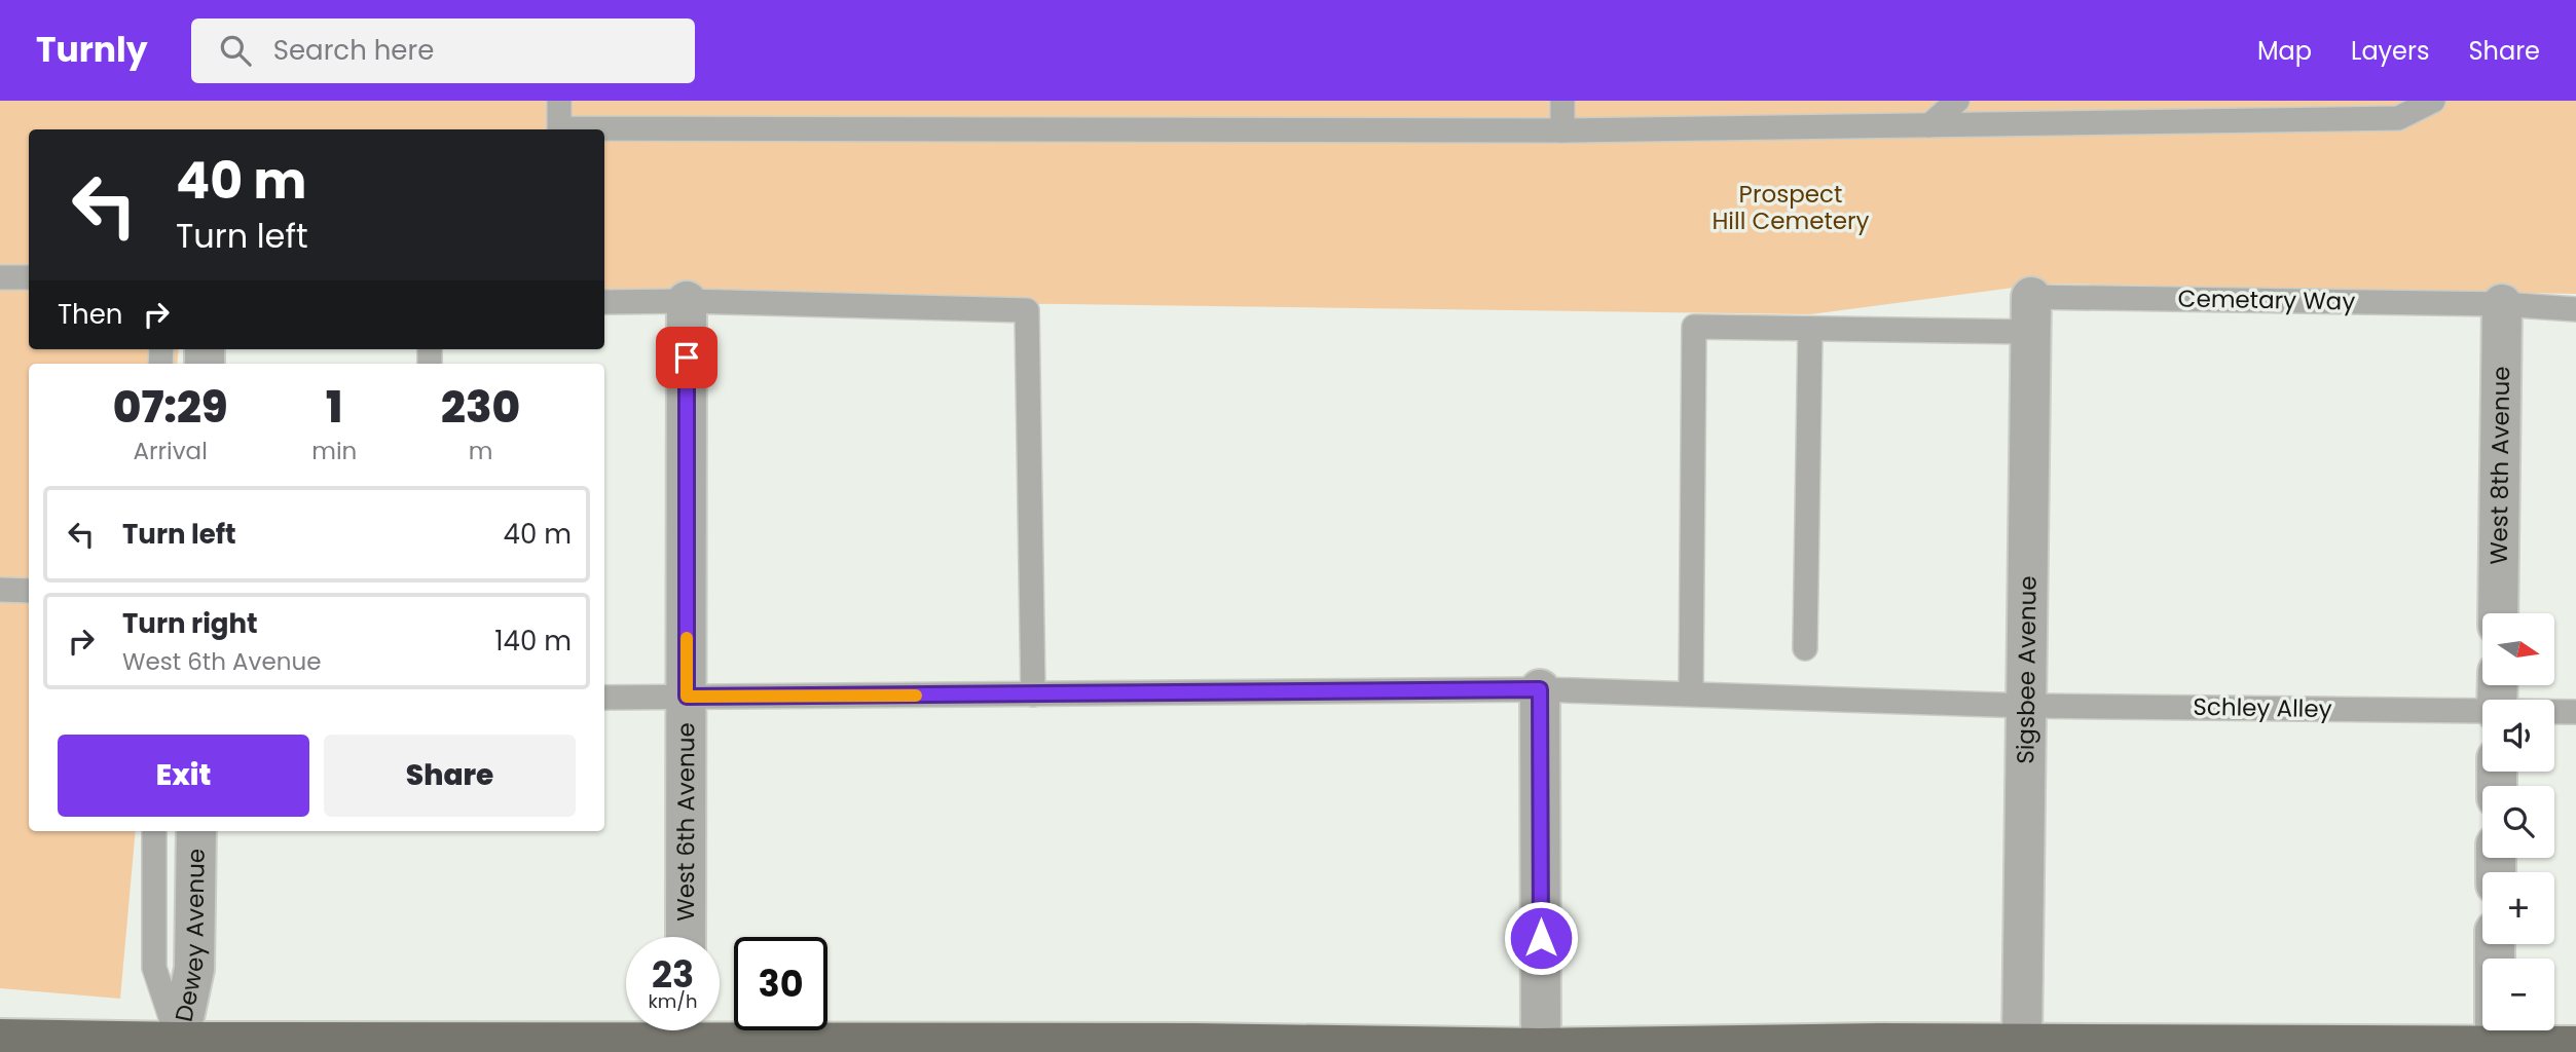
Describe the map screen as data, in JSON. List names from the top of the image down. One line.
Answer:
{"streets":{"street":["West 8th Avenue","Sigsbee Avenue","West 6th Avenue","Dewey Avenue"],"lane":["Cemetary Way","Schley Alley"]},"crossings":[["Cemetary Way","West 8th Avenue"],["Cemetary Way","Sigsbee Avenue"],["Cemetary Way","Schley Alley"],["Sigsbee Avenue","Schley Alley"],["Schley Alley","West 6th Avenue"]],"parks":["Prospect Hill Cemetery"],"north":"right","page":{"header":"Turnly","search":"Search here","nav":["Map","Layers","Share"],"turn":["40 m","Turn left"],"then":"Then","eta":["07:29","Arrival","1","min","230","m"],"list":[{"name":"Turn left","value":"40 m"},{"name":"Turn right","note":"West 6th Avenue","value":"140 m"}],"map_buttons":["+","−"],"buttons":["Exit","Share"],"speed":"23 km/h","limit":"30"}}
